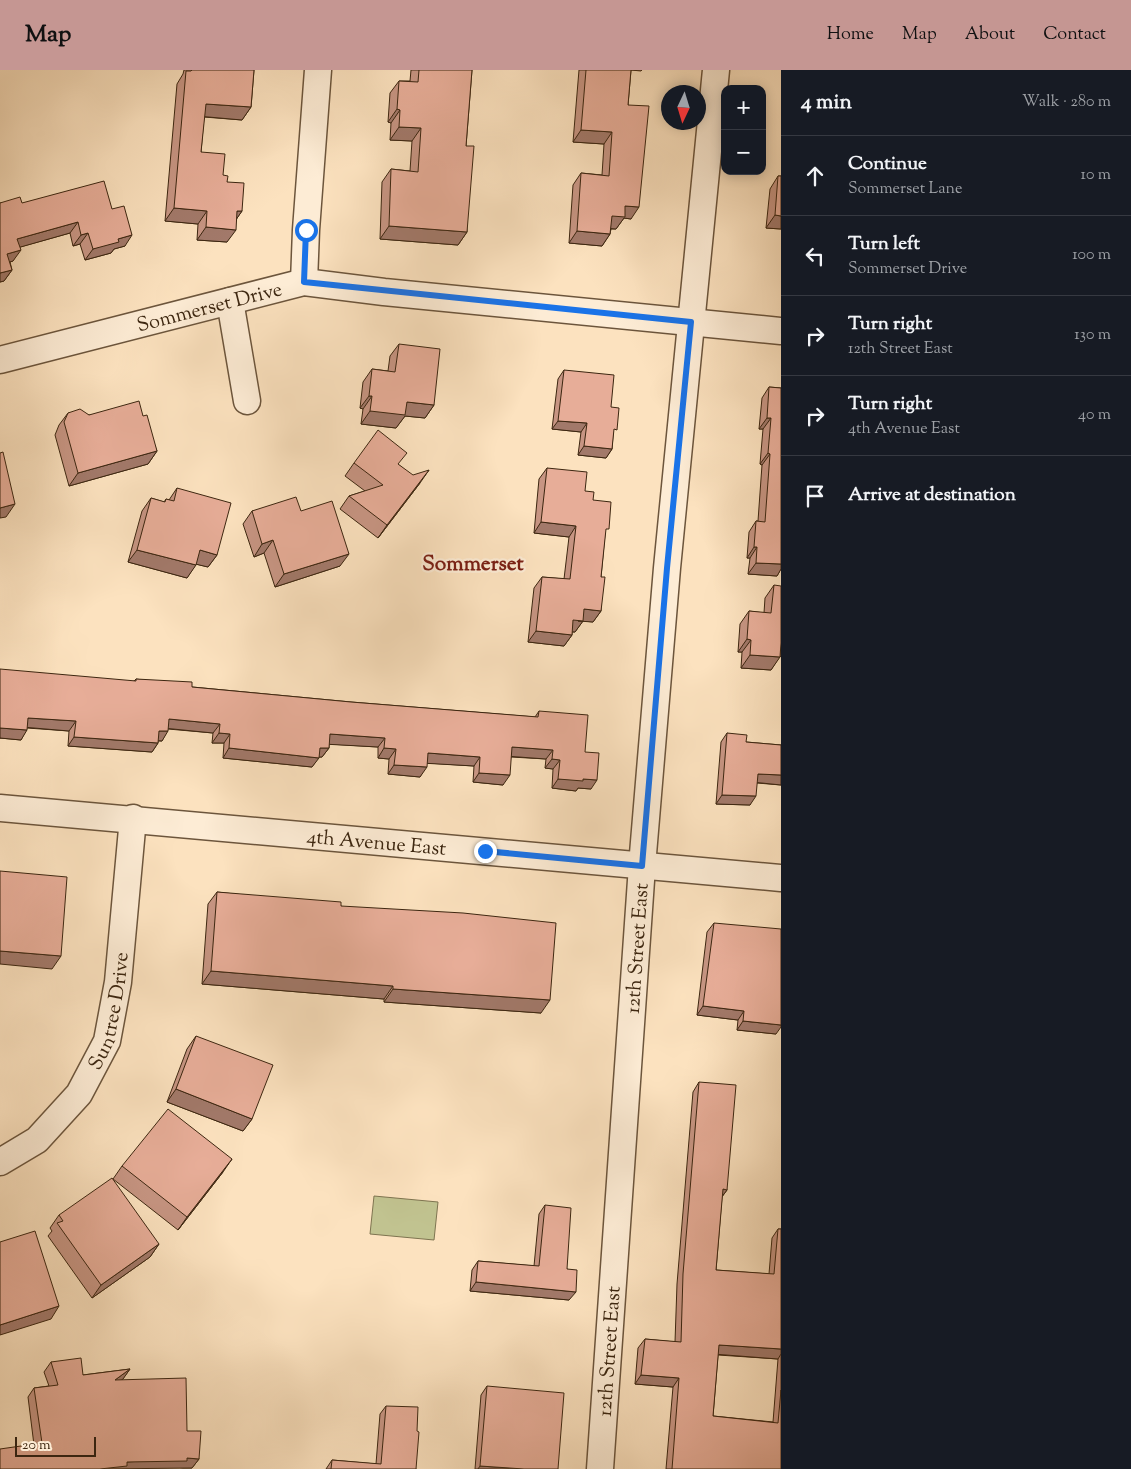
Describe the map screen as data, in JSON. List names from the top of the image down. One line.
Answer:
{"streets":{"street":["Sommerset Drive","4th Avenue East","12th Street East","Suntree Drive"]},"crossings":[["Sommerset Drive","12th Street East"],["4th Avenue East","12th Street East"],["4th Avenue East","Suntree Drive"]],"districts":["Sommerset"],"scale_bar":"20 m","north":"bottom","page":{"header":"Map","nav":["Home","Map","About","Contact"],"heading":["4 min","Walk · 280 m"],"map_buttons":["+","−"],"list":[["Continue","Sommerset Lane","10 m"],["Turn left","Sommerset Drive","100 m"],["Turn right","12th Street East","130 m"],["Turn right","4th Avenue East","40 m"],"Arrive at destination"],"scale":"20 m"}}
